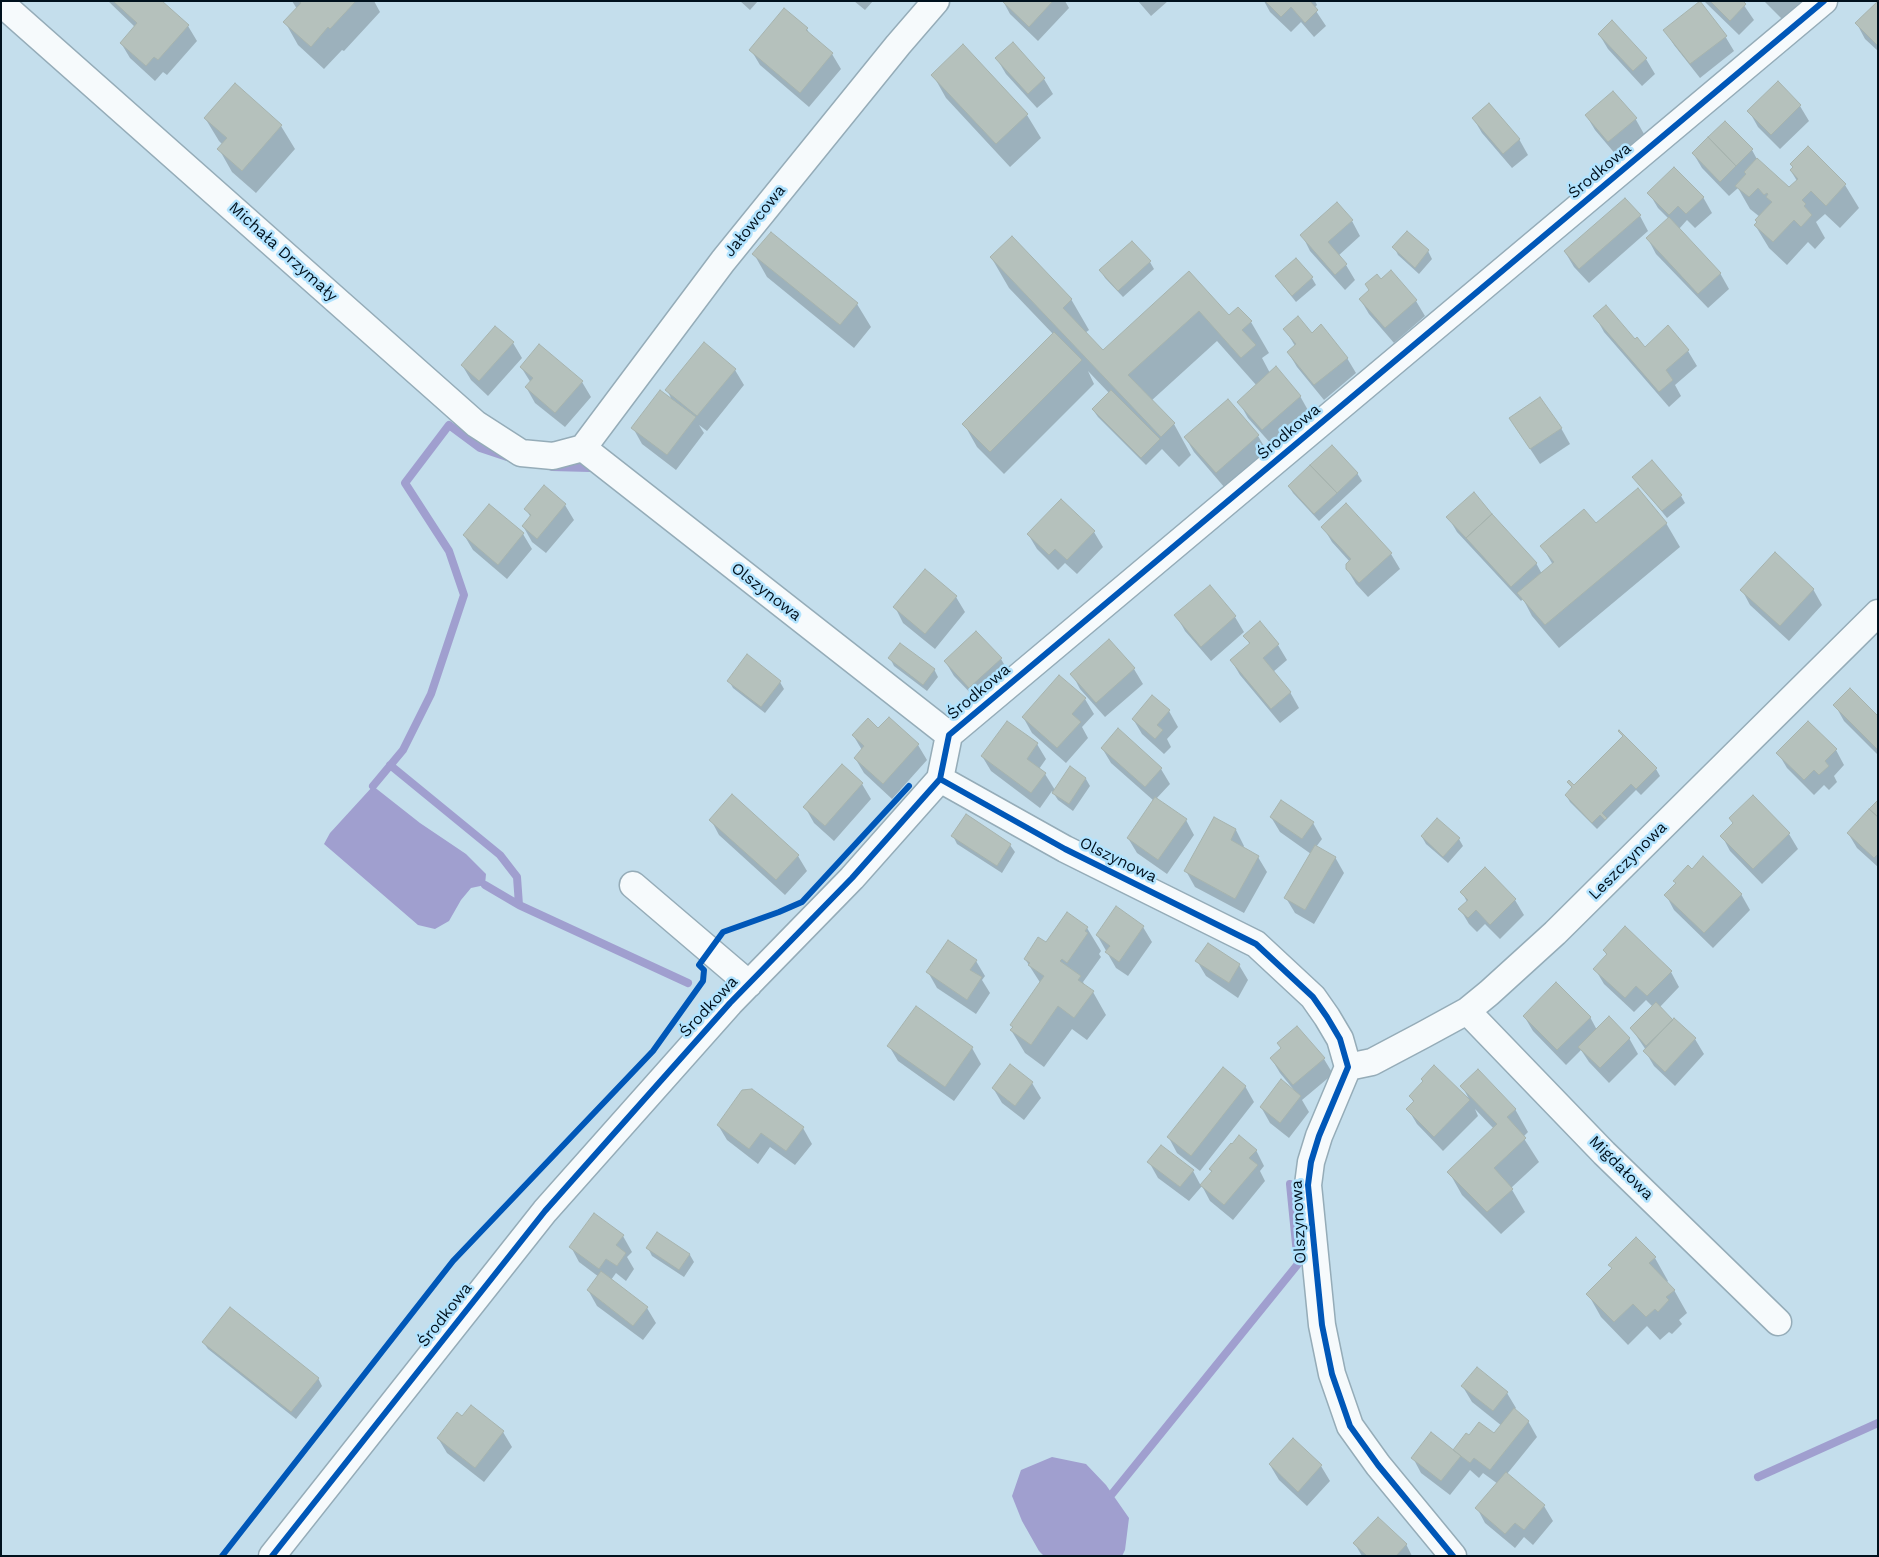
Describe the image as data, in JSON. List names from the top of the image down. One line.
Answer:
{"streets":{"street":["Środkowa","Jałowcowa","Michała Drzymały","Olszynowa","Leszczynowa","Migdałowa"]},"crossings":[["Środkowa","Olszynowa"],["Jałowcowa","Michała Drzymały"],["Jałowcowa","Olszynowa"],["Michała Drzymały","Olszynowa"],["Olszynowa","Leszczynowa"],["Leszczynowa","Migdałowa"]]}
